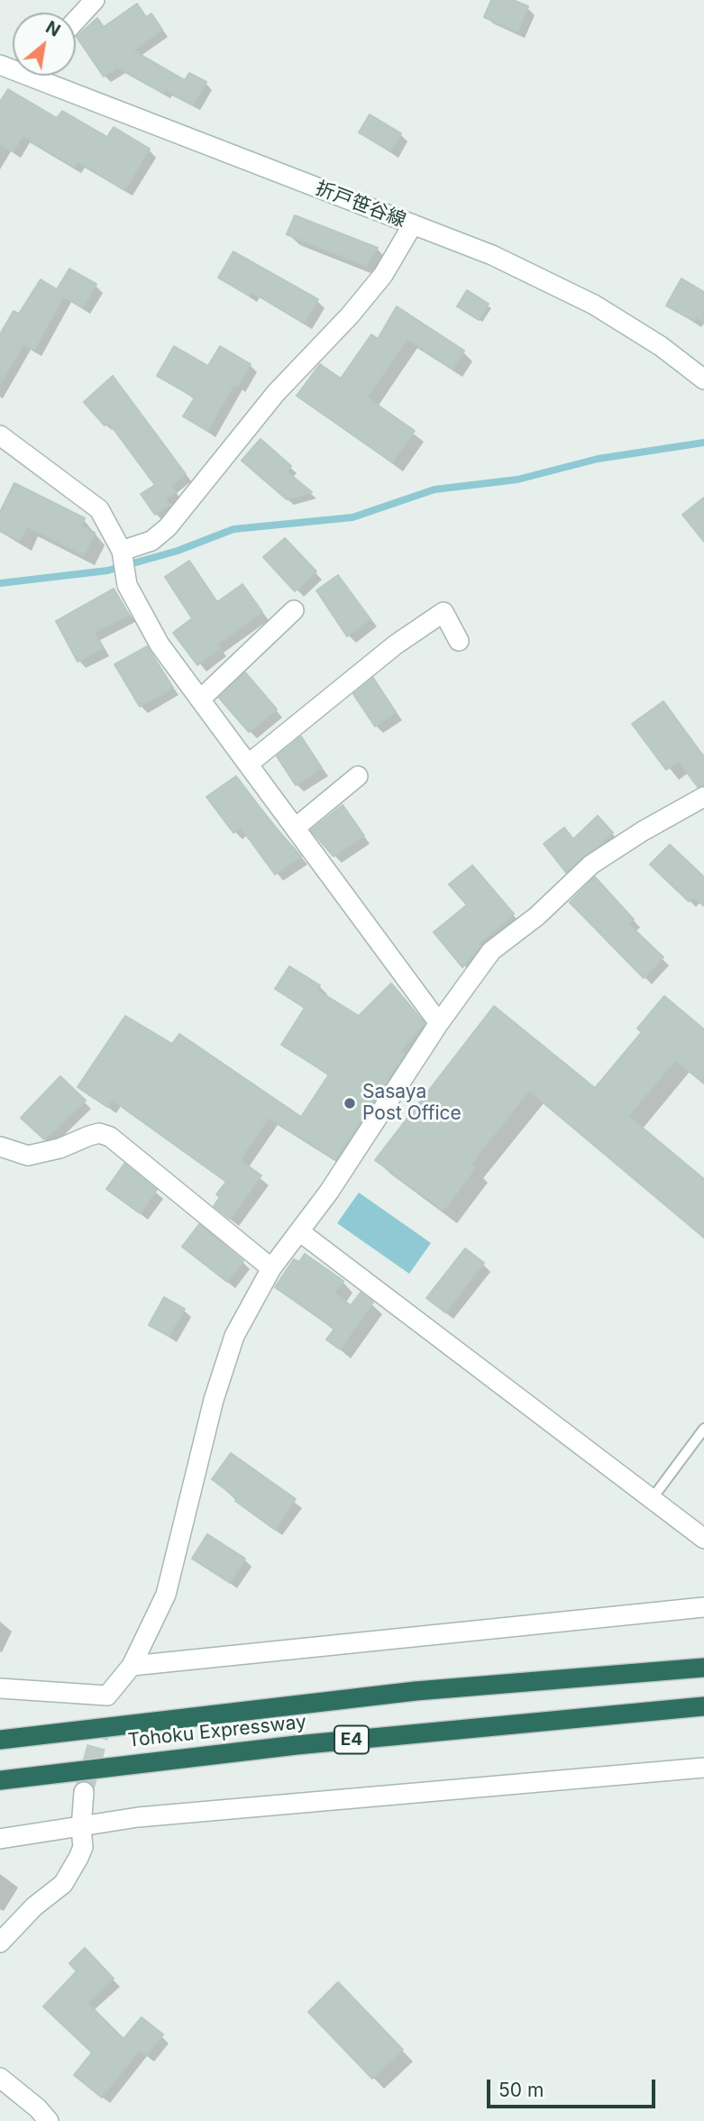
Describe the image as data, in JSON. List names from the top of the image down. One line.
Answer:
{"streets":{"highway":["Tohoku Expressway","E4"],"street":["折戸笹谷線"]},"places":["Sasaya Post Office"],"scale_bar":"50 m","north":"top right"}
